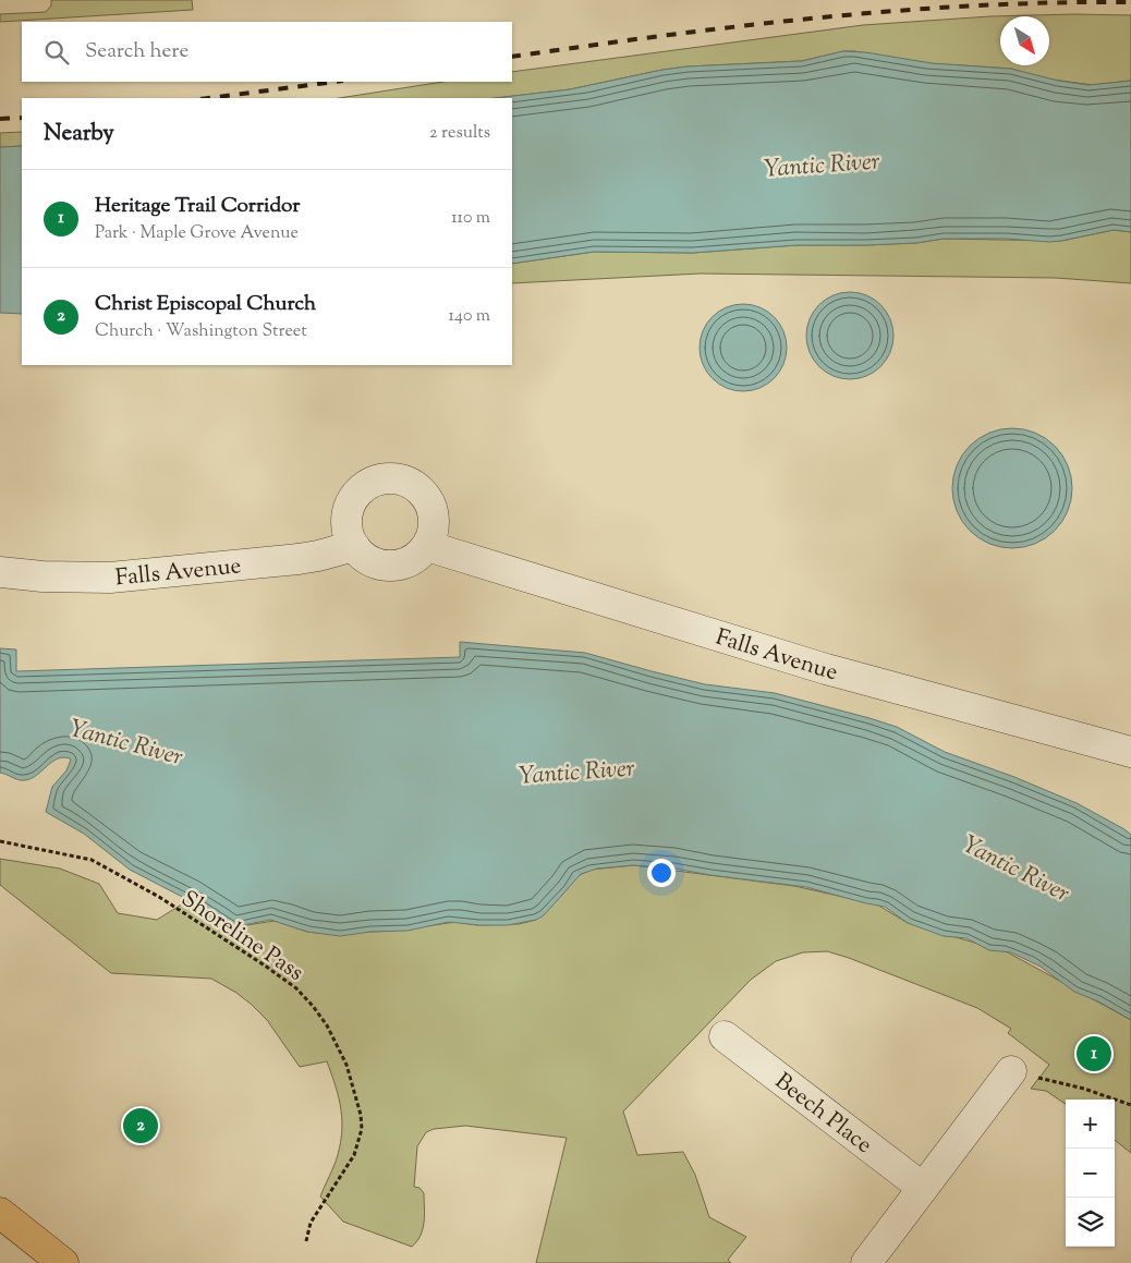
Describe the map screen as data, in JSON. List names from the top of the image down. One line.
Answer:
{"streets":{"street":["Falls Avenue","Beech Place"],"path":["Shoreline Pass"]},"water":["Yantic River"],"north":"bottom right","page":{"search":"Search here","heading":["Nearby","2 results"],"list":[{"mark":"1","name":"Heritage Trail Corridor","note":"Park · Maple Grove Avenue","value":"110 m"},{"mark":"2","name":"Christ Episcopal Church","note":"Church · Washington Street","value":"140 m"}],"pins":["1","2"],"map_buttons":["+","−"]}}
